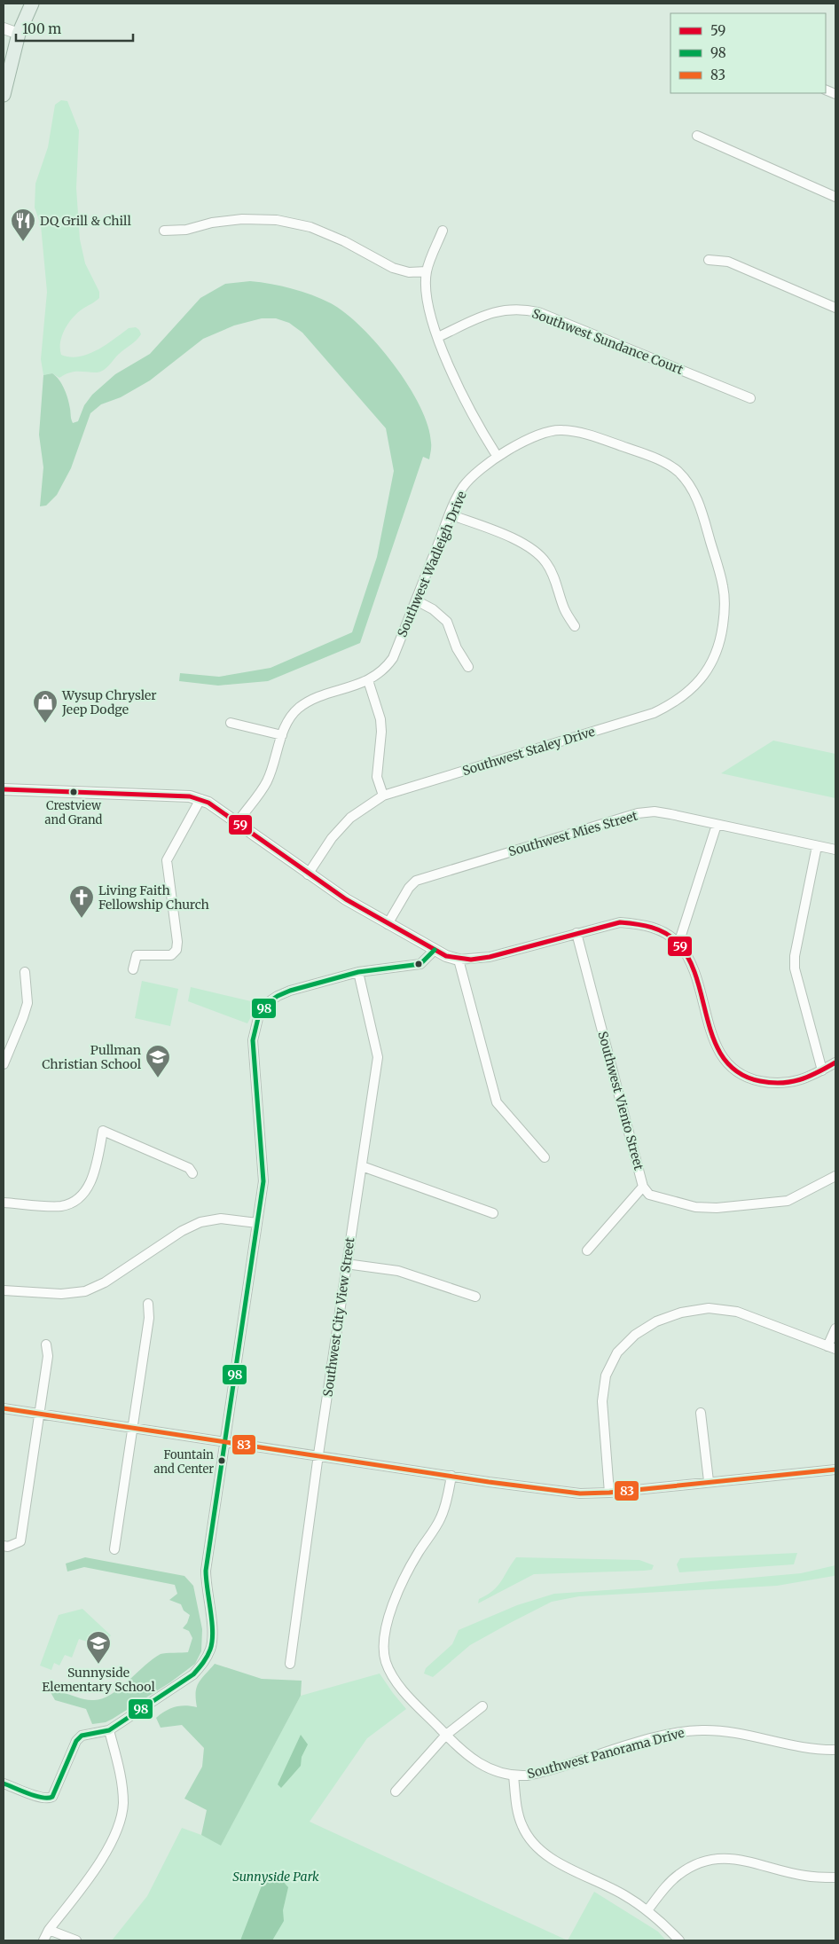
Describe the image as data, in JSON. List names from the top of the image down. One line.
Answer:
{"streets":{"street":["Southwest Sundance Court","Southwest Wadleigh Drive","Southwest Staley Drive","Southwest Mies Street","Southwest Viento Street","Southwest City View Street","Southwest Panorama Drive"]},"crossings":[["Southwest Wadleigh Drive","Southwest Staley Drive"]],"parks":["Sunnyside Park"],"places":{"restaurant":["DQ Grill & Chill"],"shop":["Wysup Chrysler Jeep Dodge"],"other":["Crestview and Grand","Fountain and Center"],"church":["Living Faith Fellowship Church"],"school or university":["Pullman Christian School","Sunnyside Elementary School"]},"lines":["transit line 59","transit line 98","transit line 83"],"legend":["59","98","83"],"scale_bar":"100 m"}
